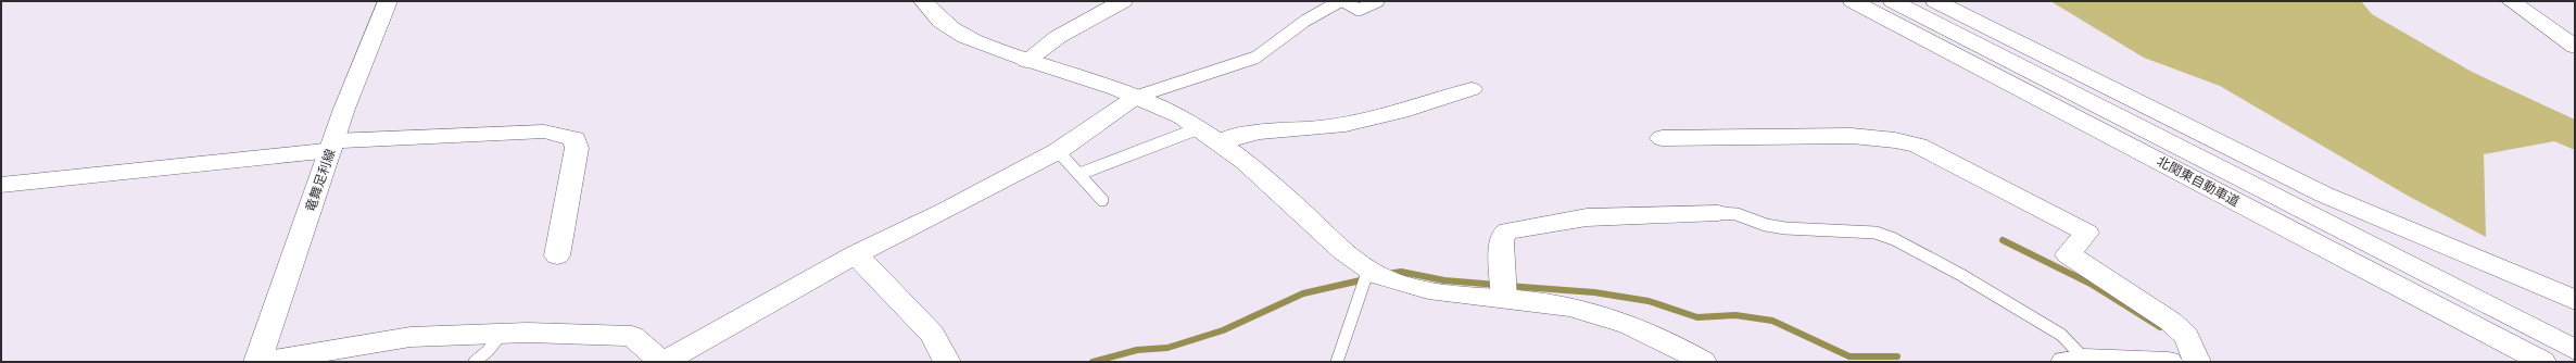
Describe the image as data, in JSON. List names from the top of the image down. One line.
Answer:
{"streets":{"main road":["竜舞足利線","北関東自動車道"]}}
